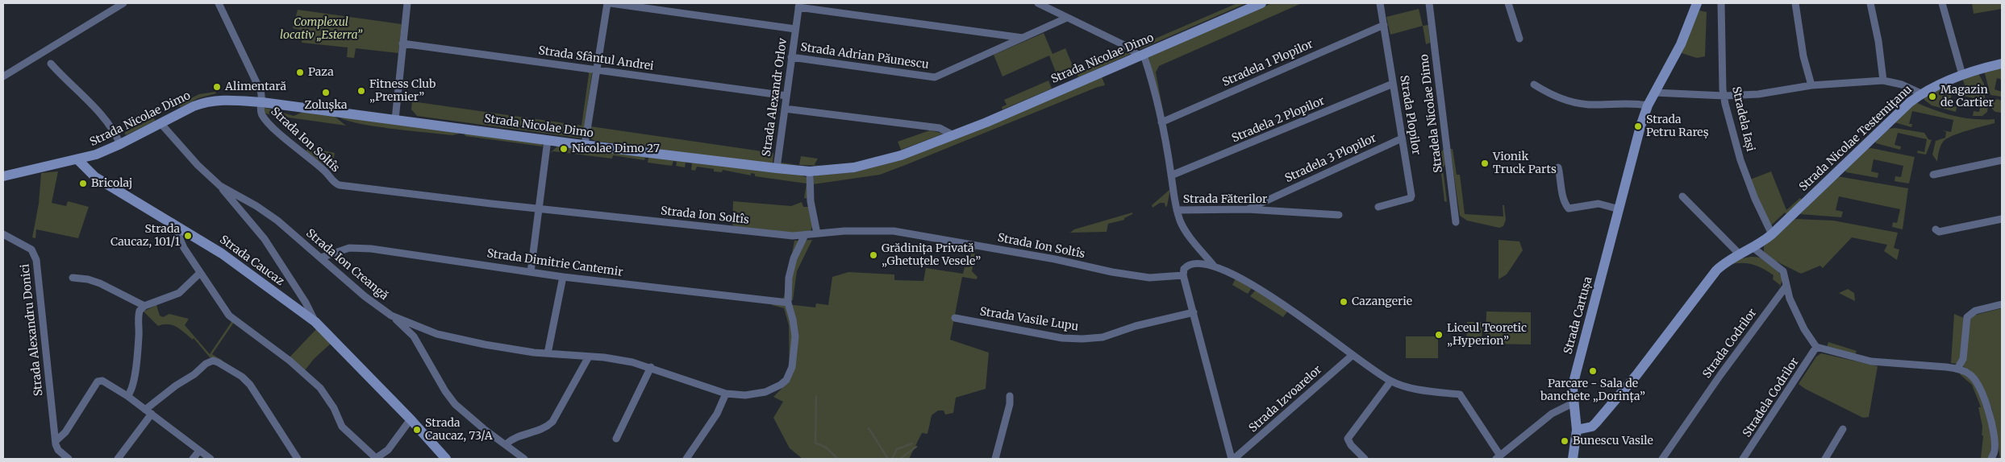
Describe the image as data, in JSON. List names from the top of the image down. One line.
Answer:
{"streets":{"street":["Strada Adrian Păunescu","Strada Sfântul Andrei","Strada Nicolae Dimo","Stradela 1 Plopilor","Strada Alexandr Orlov","Stradela Nicolae Dimo","Strada Plopilor","Stradela Iași","Stradela 2 Plopilor","Strada Nicolae Testemițanu","Strada Ion Soltîs","Stradela 3 Plopilor","Strada Făterilor","Strada Caucaz","Strada Dimitrie Cantemir","Strada Ion Creangă","Strada Cartușa","Strada Vasile Lupu","Strada Alexandru Donici","Strada Codrilor","Stradela Codrilor","Strada Izvoarelor"]},"crossings":[["Strada Adrian Păunescu","Strada Alexandr Orlov"],["Strada Sfântul Andrei","Strada Alexandr Orlov"],["Strada Nicolae Dimo","Strada Alexandr Orlov"],["Strada Nicolae Dimo","Strada Ion Soltîs"],["Strada Nicolae Dimo","Strada Caucaz"],["Strada Nicolae Dimo","Strada Ion Creangă"],["Stradela 1 Plopilor","Strada Plopilor"],["Strada Plopilor","Stradela 2 Plopilor"],["Strada Plopilor","Stradela 3 Plopilor"],["Stradela Iași","Strada Nicolae Testemițanu"],["Strada Nicolae Testemițanu","Strada Cartușa"],["Strada Ion Soltîs","Strada Făterilor"],["Stradela 3 Plopilor","Strada Făterilor"],["Strada Făterilor","Strada Izvoarelor"],["Strada Dimitrie Cantemir","Strada Ion Creangă"]],"parks":["Complexul locativ „Esterra”"],"places":["Paza","Alimentară","Fitness Club „Premier”","Zolușka","Magazin de Cartier","Strada Petru Rareș","Nicolae Dimo 27","Vionik Truck Parts","Bricolaj","Strada Caucaz, 101/1","Grădinița Privată „Ghetuțele Vesele”","Cazangerie","Liceul Teoretic „Hyperion”","Parcare - Sala de banchete „Dorința”","Strada Caucaz, 73/A","Bunescu Vasile"]}
